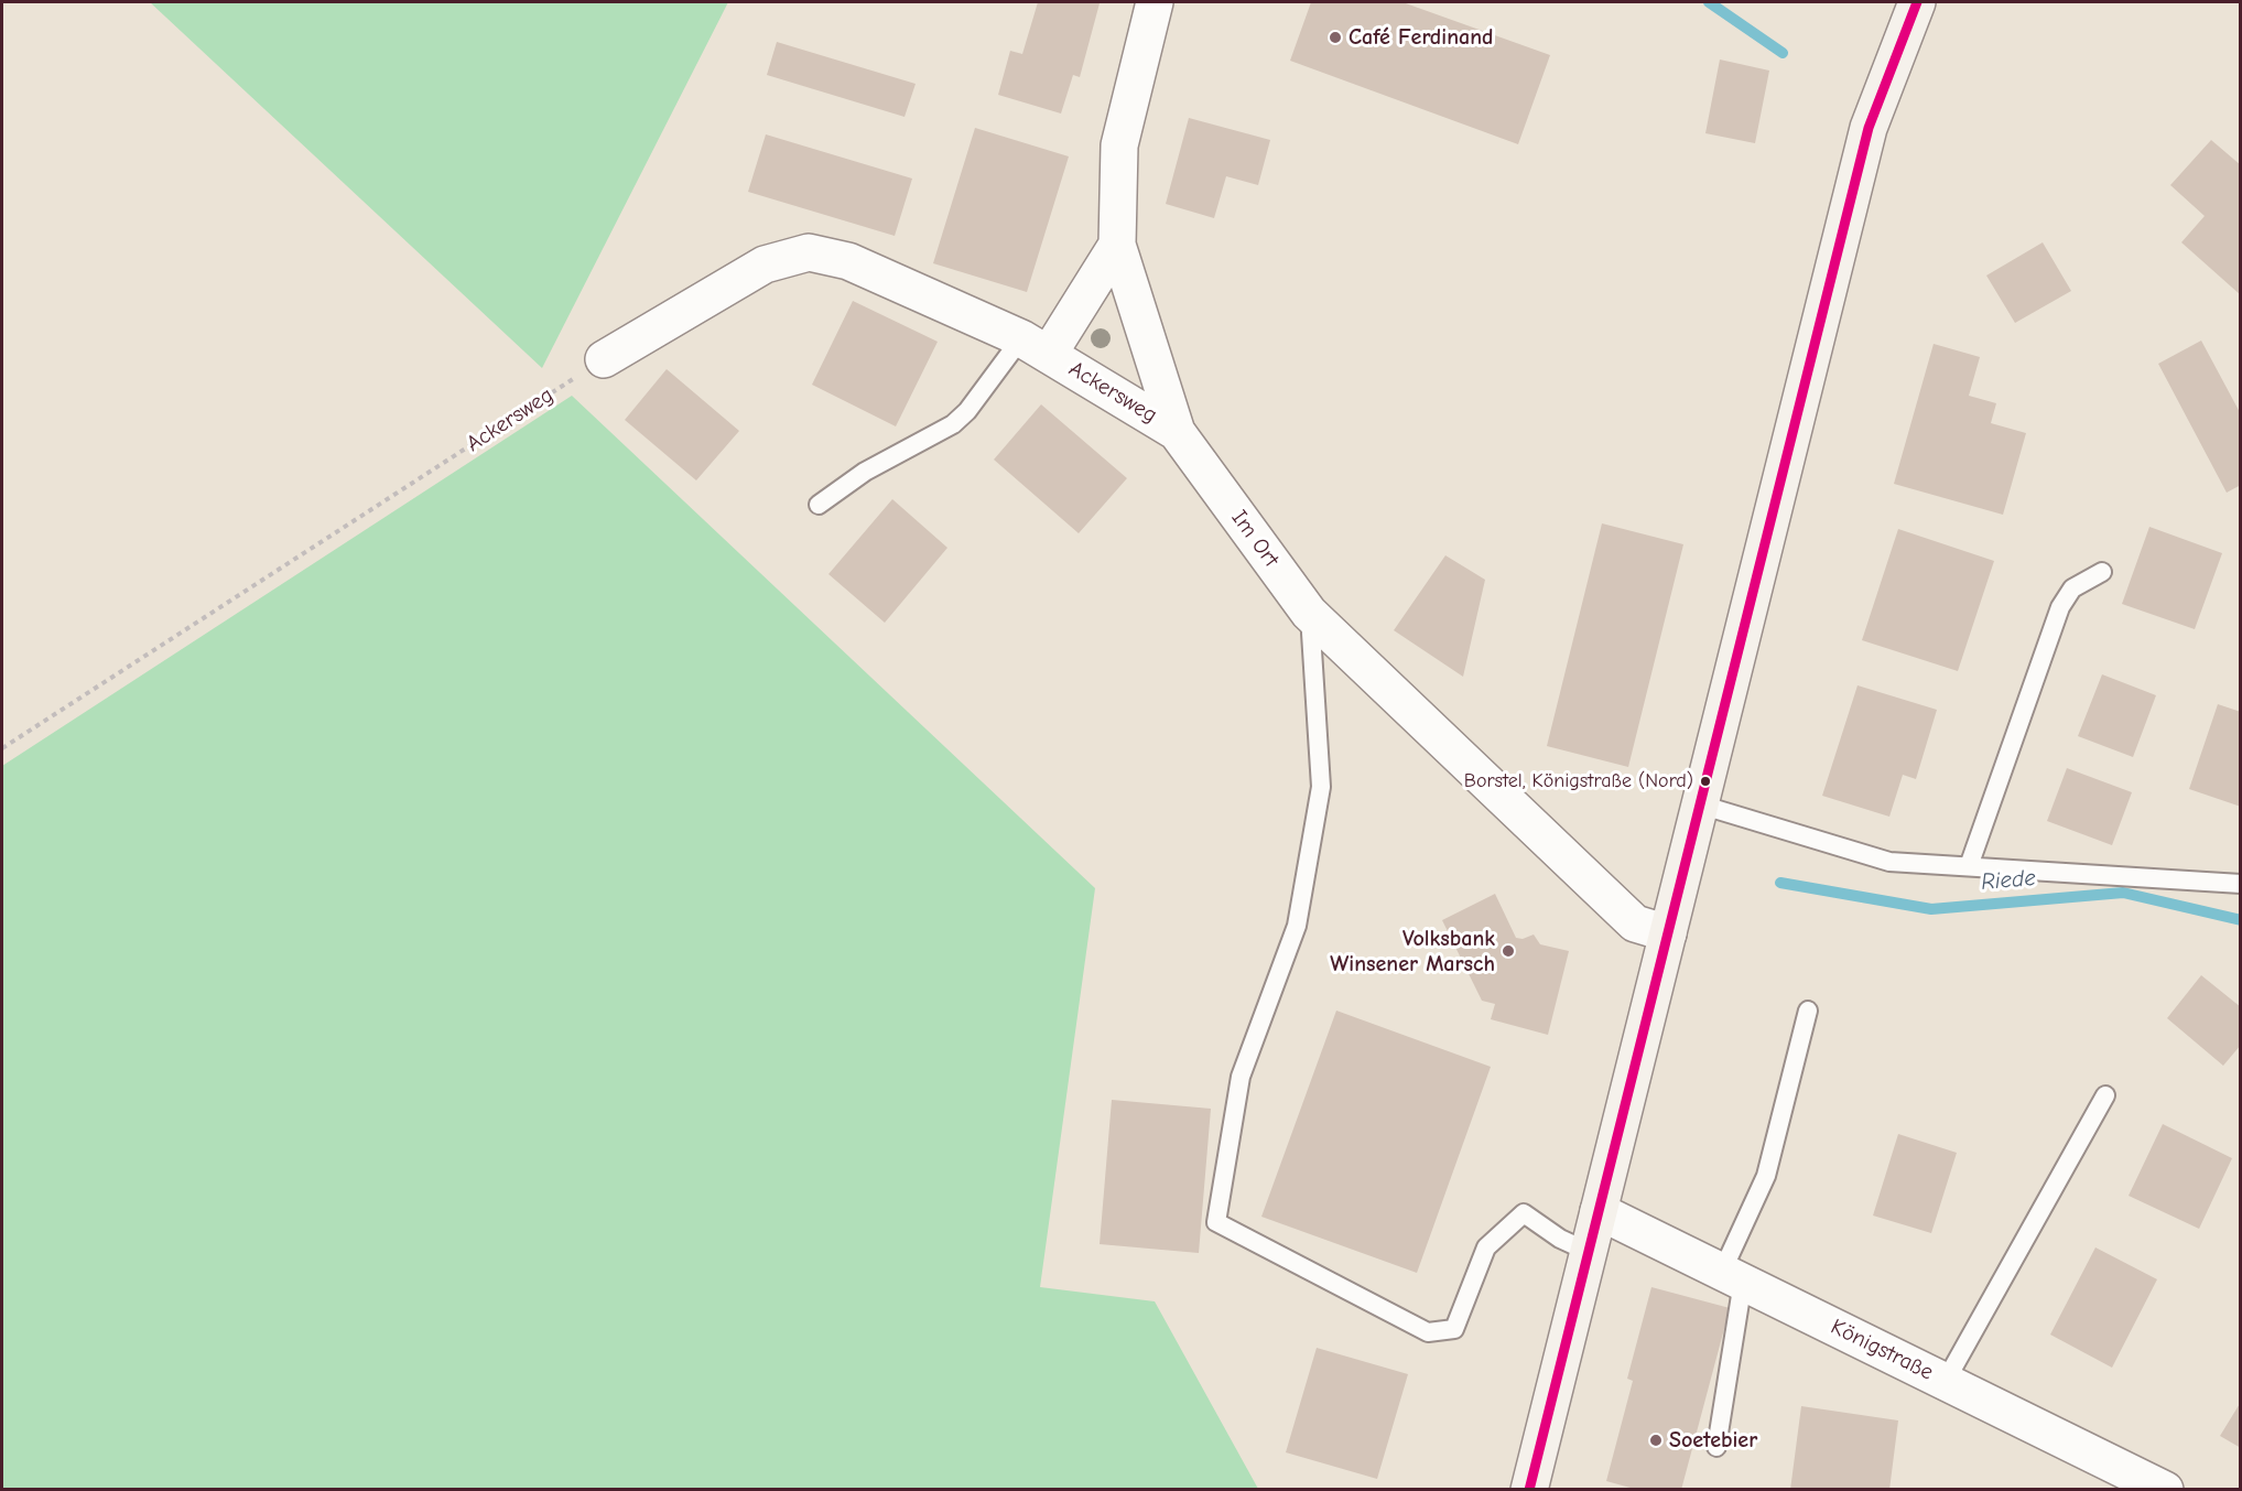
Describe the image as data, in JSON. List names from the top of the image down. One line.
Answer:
{"streets":{"street":["Ackersweg","Im Ort","Königstraße"]},"crossings":[["Ackersweg","Im Ort"]],"water":["Riede"],"places":["Café Ferdinand","Borstel, Königstraße (Nord)","Volksbank Winsener Marsch","Soetebier"]}
